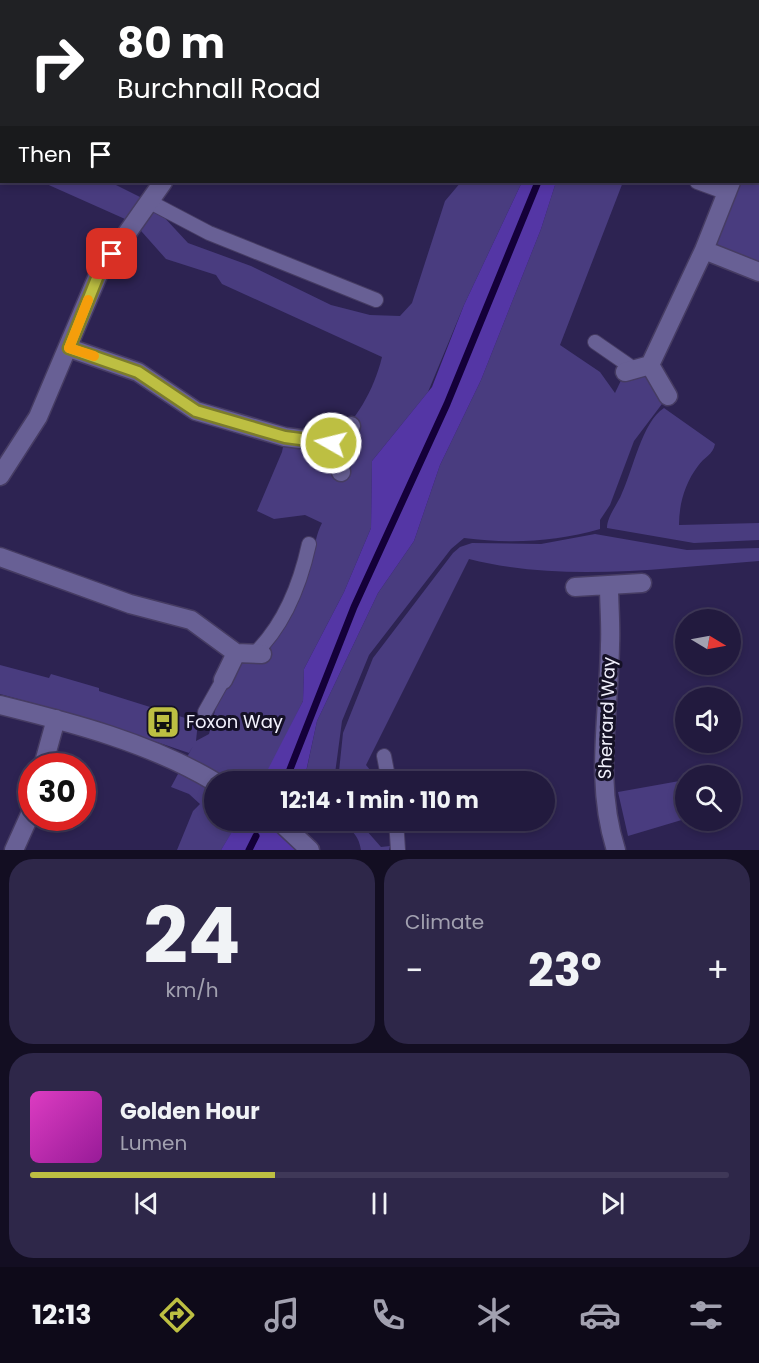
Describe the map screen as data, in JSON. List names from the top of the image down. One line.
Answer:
{"streets":{"street":["Sherrard Way"]},"places":{"bus stop":["Foxon Way"]},"north":"right","page":{"turn":["80 m","Burchnall Road"],"then":"Then","limit":"30","trip":"12:14 · 1 min · 110 m","tile":[["24","km/h"],"Climate"],"heat":["−","23°","+"],"song":["Golden Hour","Lumen"],"tabs":"12:13"}}
